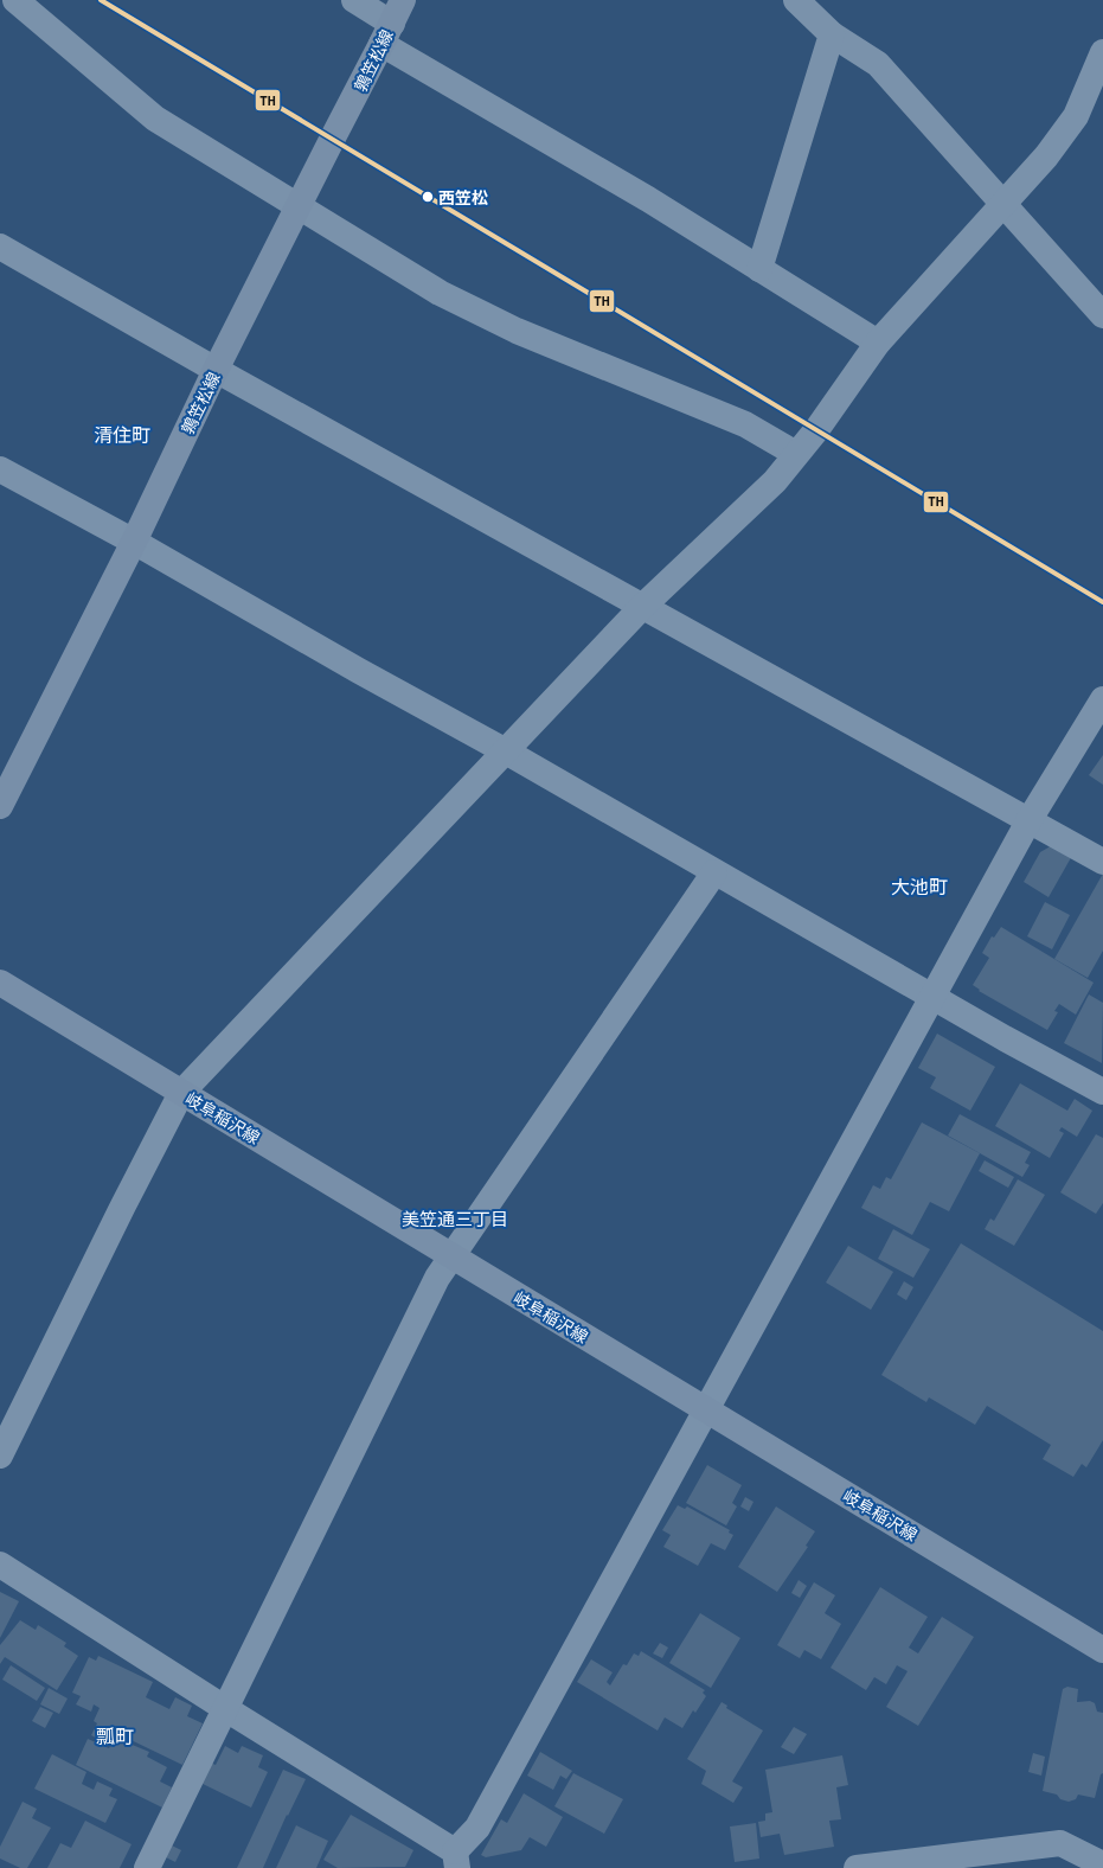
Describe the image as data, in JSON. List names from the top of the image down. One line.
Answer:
{"streets":{"main road":["鶉笠松線","岐阜稲沢線"]},"districts":["清住町","大池町","美笠通三丁目","瓢町"],"places":["西笠松"],"lines":["transit line TH"]}
